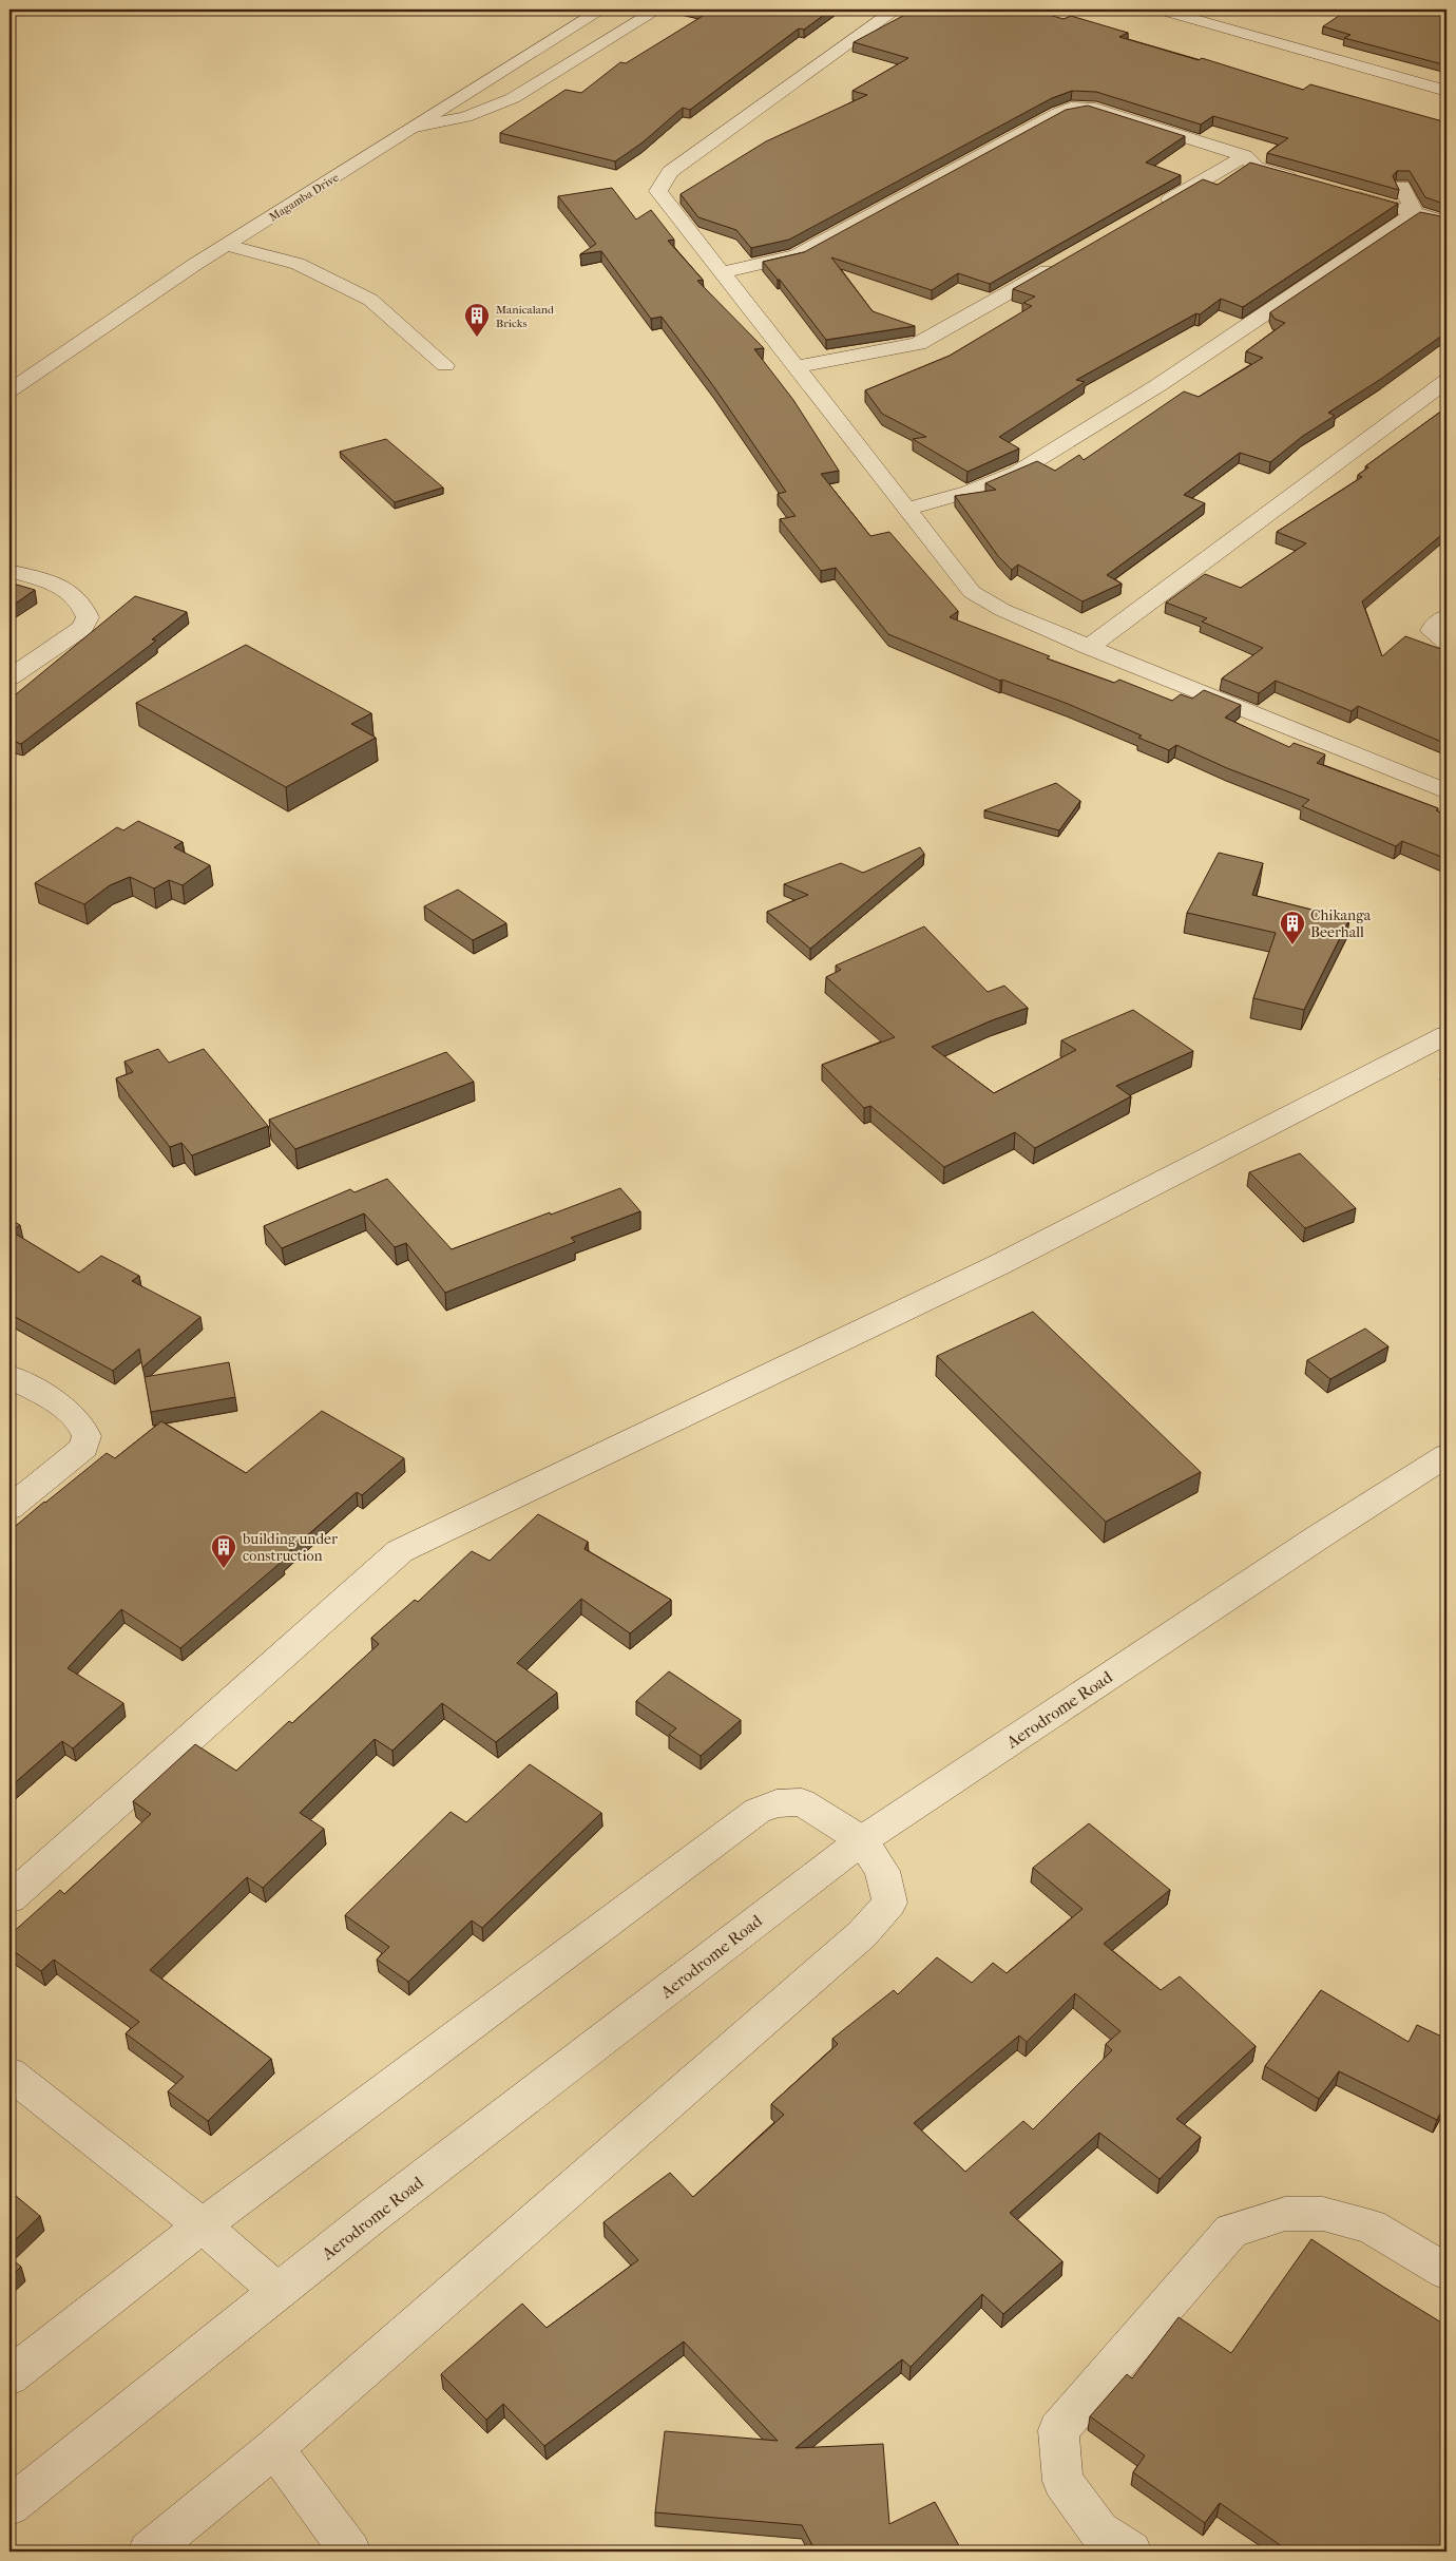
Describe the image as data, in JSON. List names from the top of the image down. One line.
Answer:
{"streets":{"street":["Magamba Drive","Aerodrome Road"]},"places":{"building":["Manicaland Bricks","Chikanga Beerhall","building under construction"]}}
